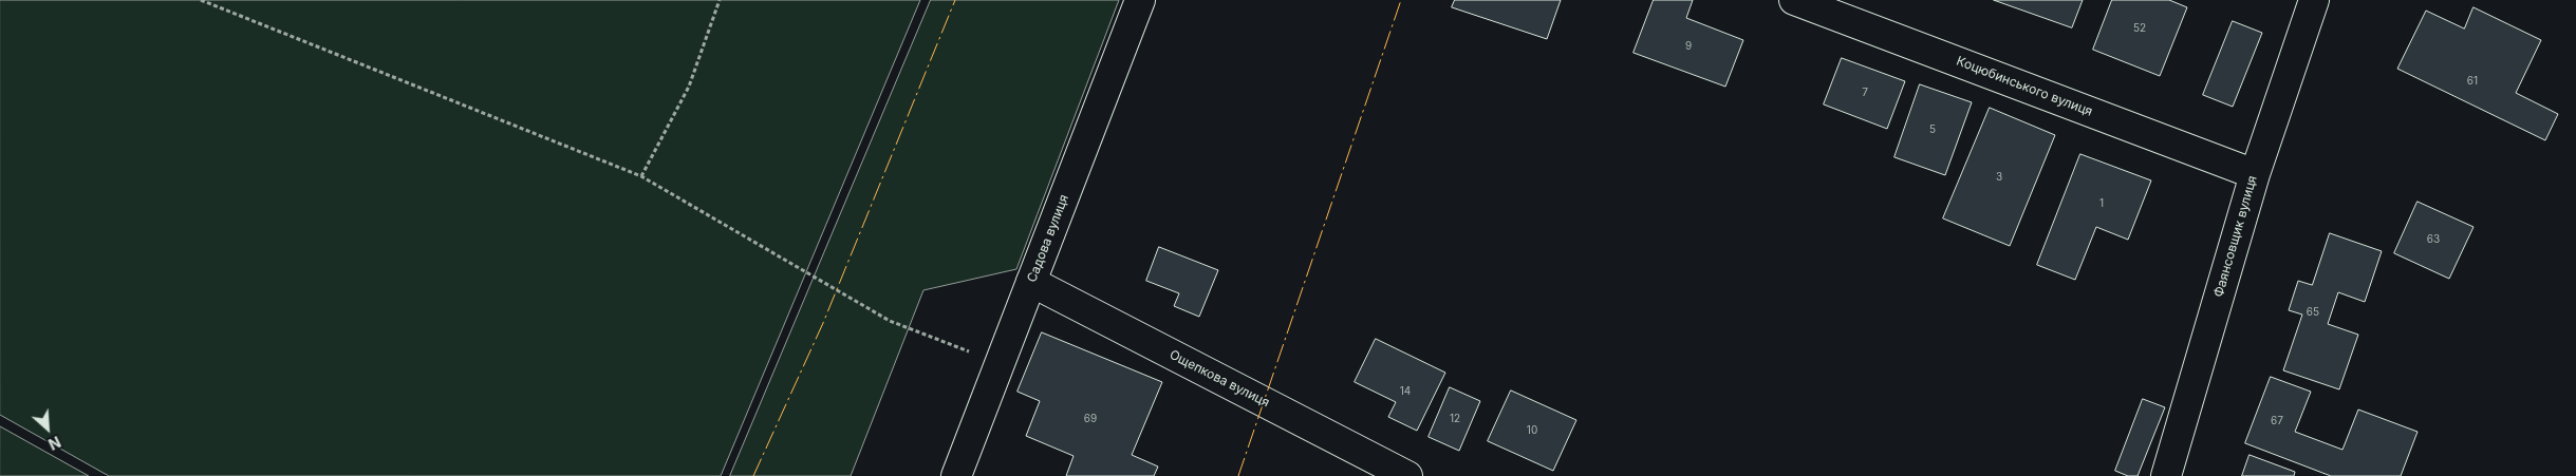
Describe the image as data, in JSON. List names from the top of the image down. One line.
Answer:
{"streets":{"street":["Коцюбинського вулиця","Фаянсовщик вулиця","Садова вулиця","Ощепкова вулиця"]},"crossings":[["Коцюбинського вулиця","Фаянсовщик вулиця"],["Садова вулиця","Ощепкова вулиця"]],"house_numbers":["52","9","61","7","5","3","1","63","65","14","69","12","67","10"],"north":"bottom right"}
